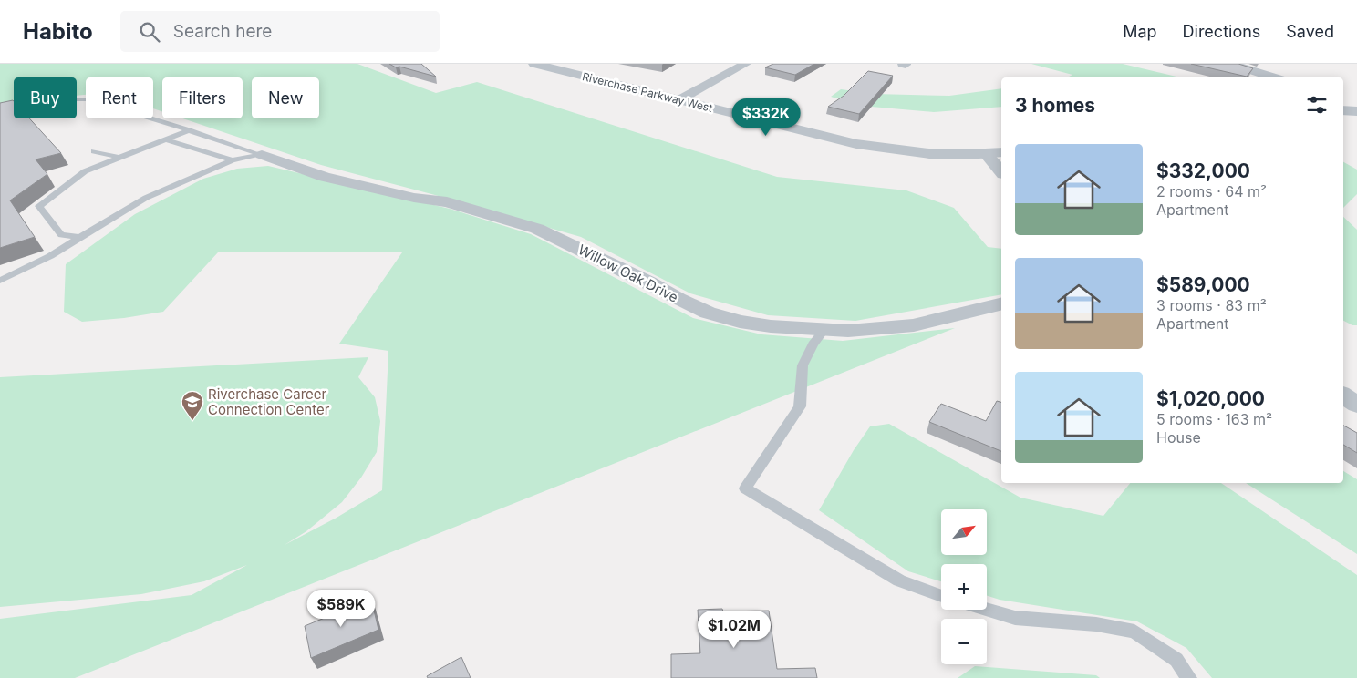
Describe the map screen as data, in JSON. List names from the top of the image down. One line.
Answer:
{"streets":{"street":["Riverchase Parkway West","Willow Oak Drive"]},"places":{"school or university":["Riverchase Career Connection Center"]},"north":"top right","page":{"header":"Habito","search":"Search here","nav":["Map","Directions","Saved"],"chip":["Buy","Rent","Filters","New"],"heading":"3 homes","price":["$332K","$589K","$1.02M"],"list":[{"name":"$332,000","note":"2 rooms · 64 m² · Apartment"},{"name":"$589,000","note":"3 rooms · 83 m² · Apartment"},{"name":"$1,020,000","note":"5 rooms · 163 m² · House"}],"map_buttons":["+","−"]}}
